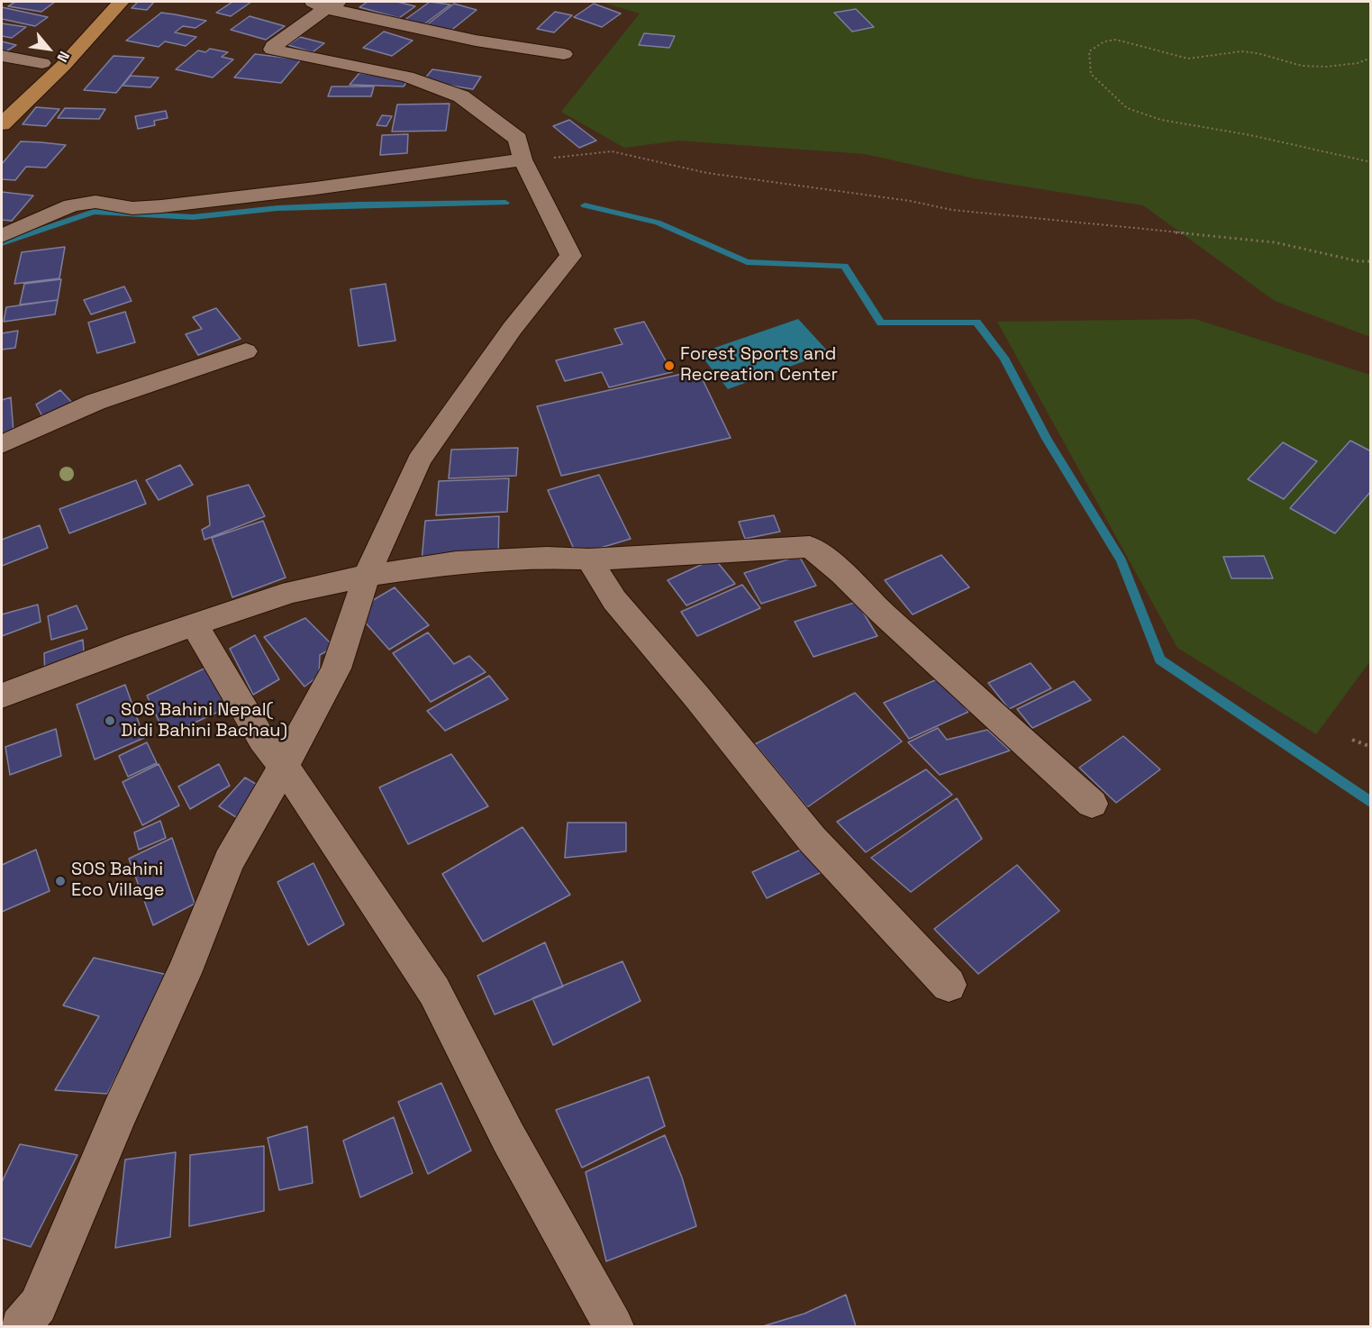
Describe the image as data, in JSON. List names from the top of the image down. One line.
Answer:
{"places":["Forest Sports and Recreation Center","SOS Bahini Nepal( Didi Bahini Bachau)","SOS Bahini Eco Village"],"north":"bottom right"}
